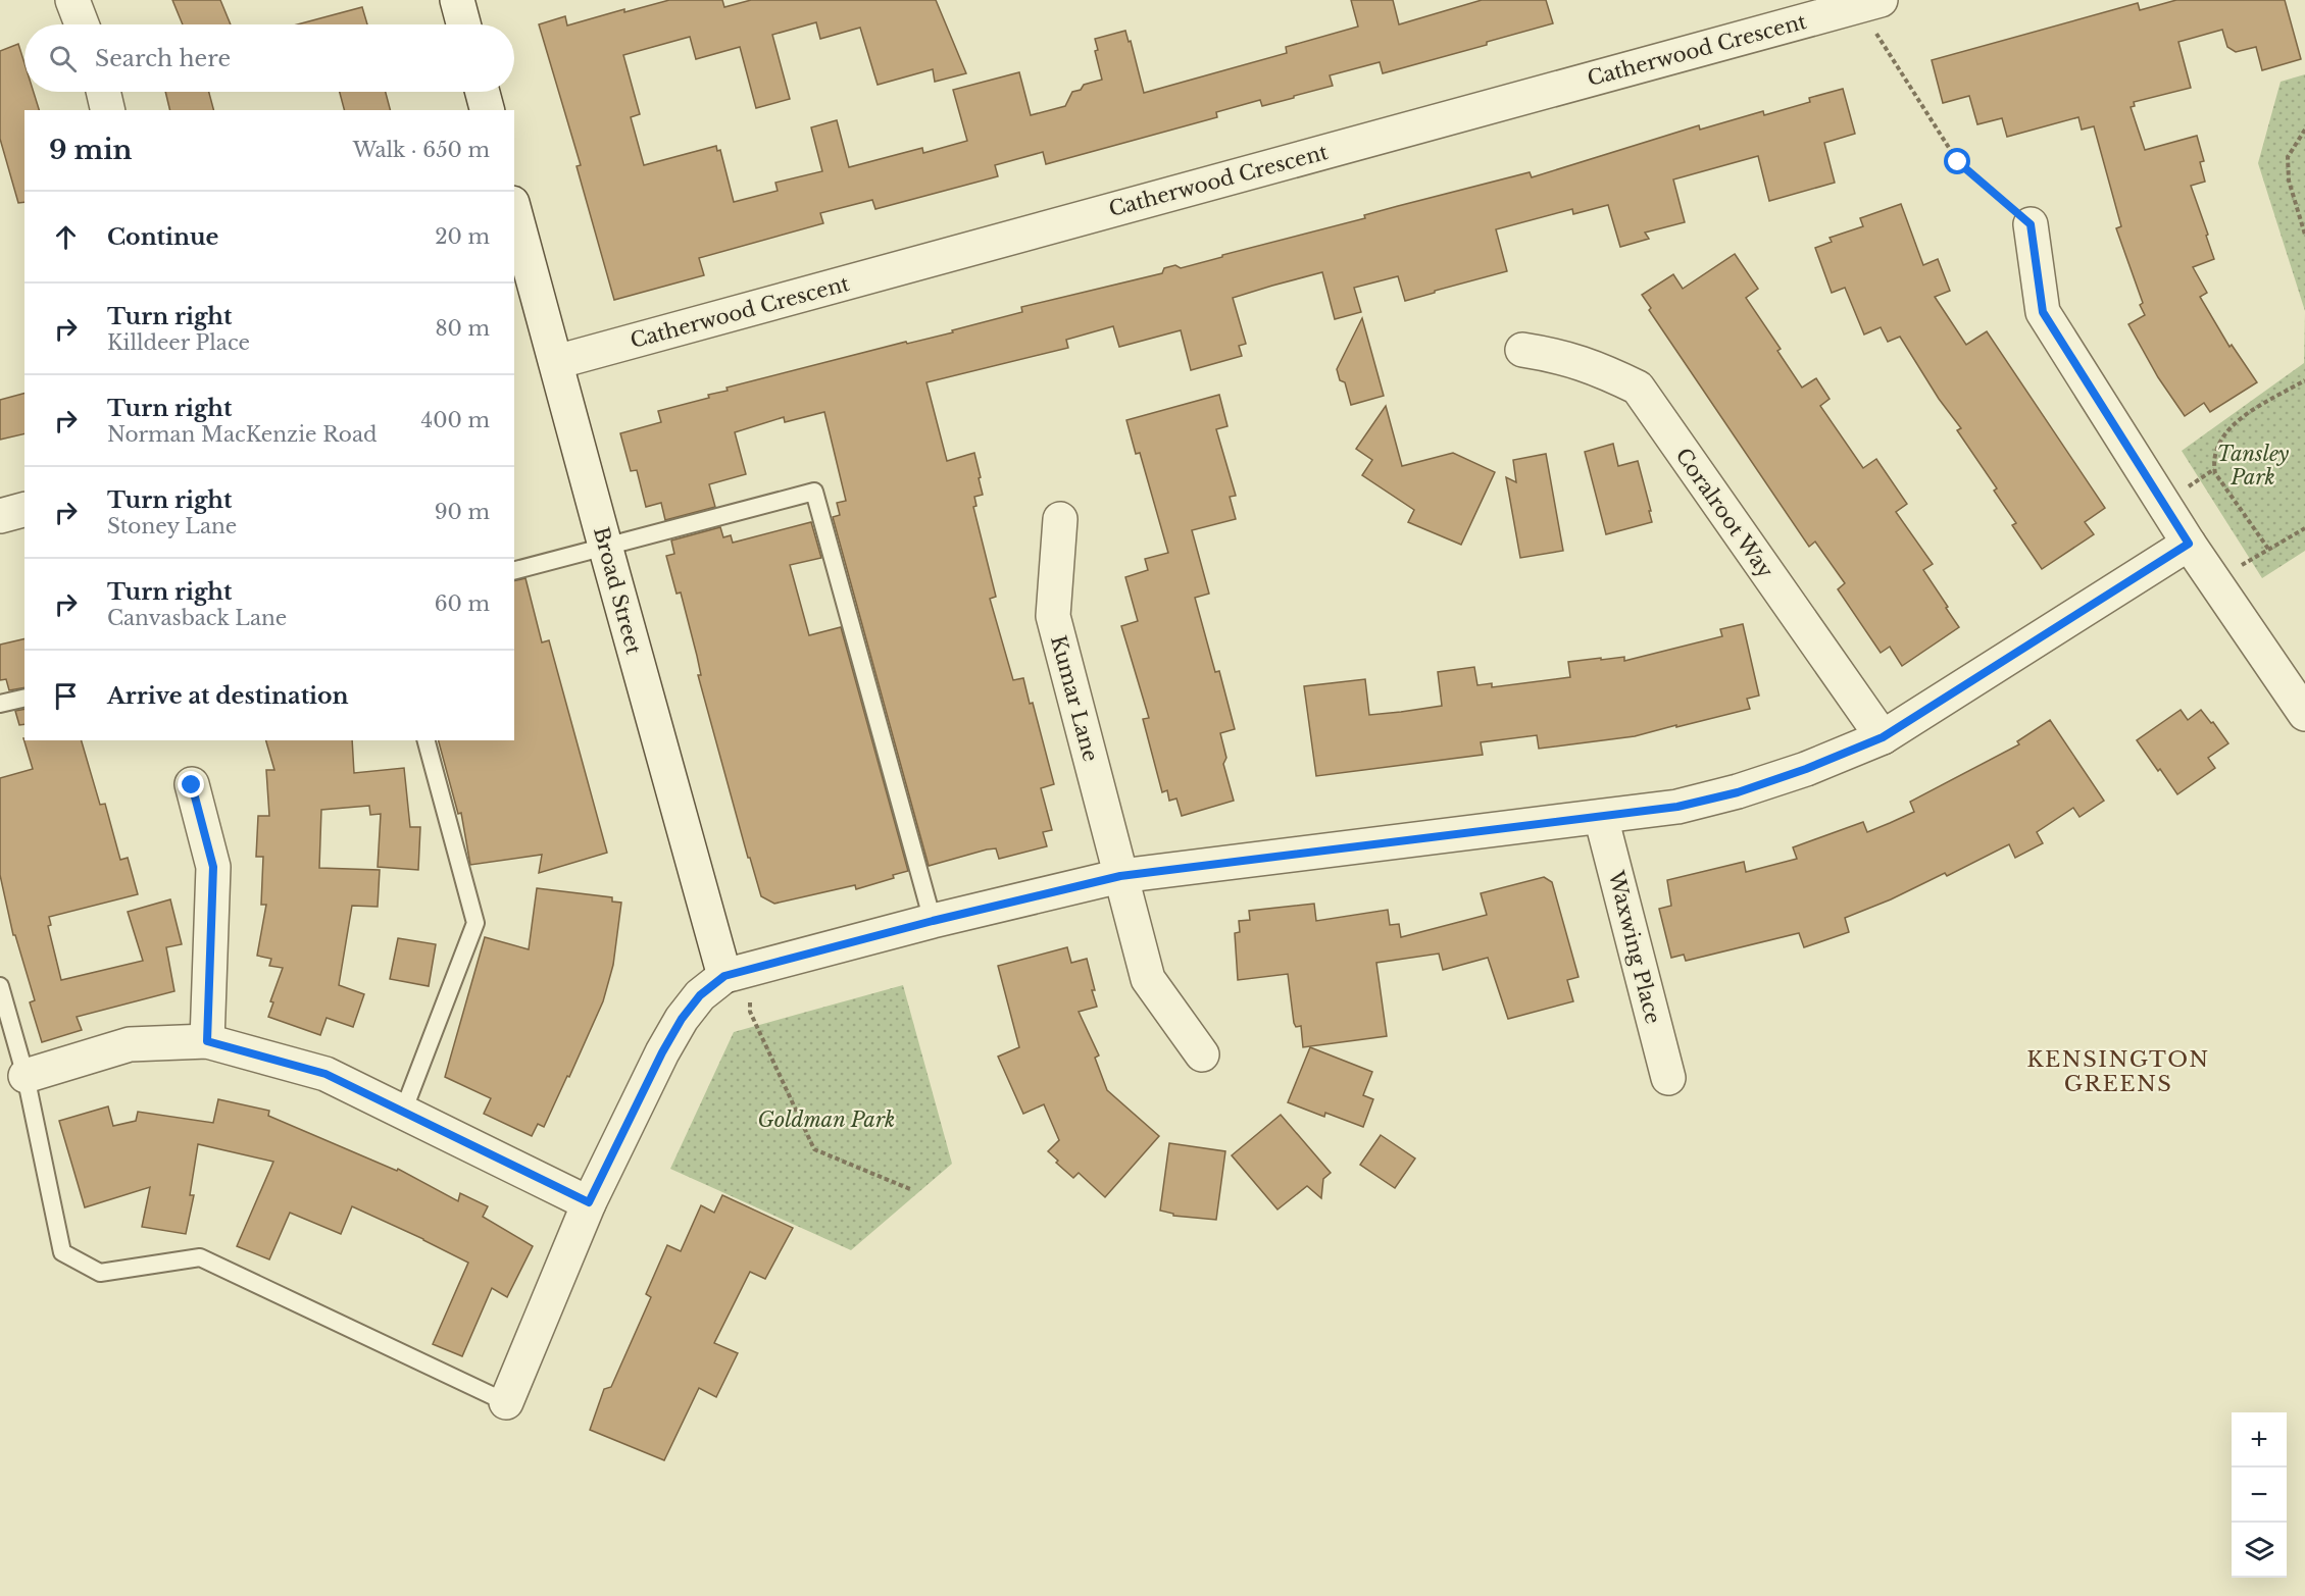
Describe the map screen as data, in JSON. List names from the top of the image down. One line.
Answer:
{"streets":{"street":["Catherwood Crescent","Coralroot Way","Broad Street","Kumar Lane","Waxwing Place"]},"crossings":[["Catherwood Crescent","Broad Street"]],"districts":["KENSINGTON GREENS"],"parks":["Tansley Park","Goldman Park"],"page":{"search":"Search here","heading":["9 min","Walk · 650 m"],"list":[["Continue","20 m"],["Turn right","Killdeer Place","80 m"],["Turn right","Norman MacKenzie Road","400 m"],["Turn right","Stoney Lane","90 m"],["Turn right","Canvasback Lane","60 m"],"Arrive at destination"],"map_buttons":["+","−"]}}
